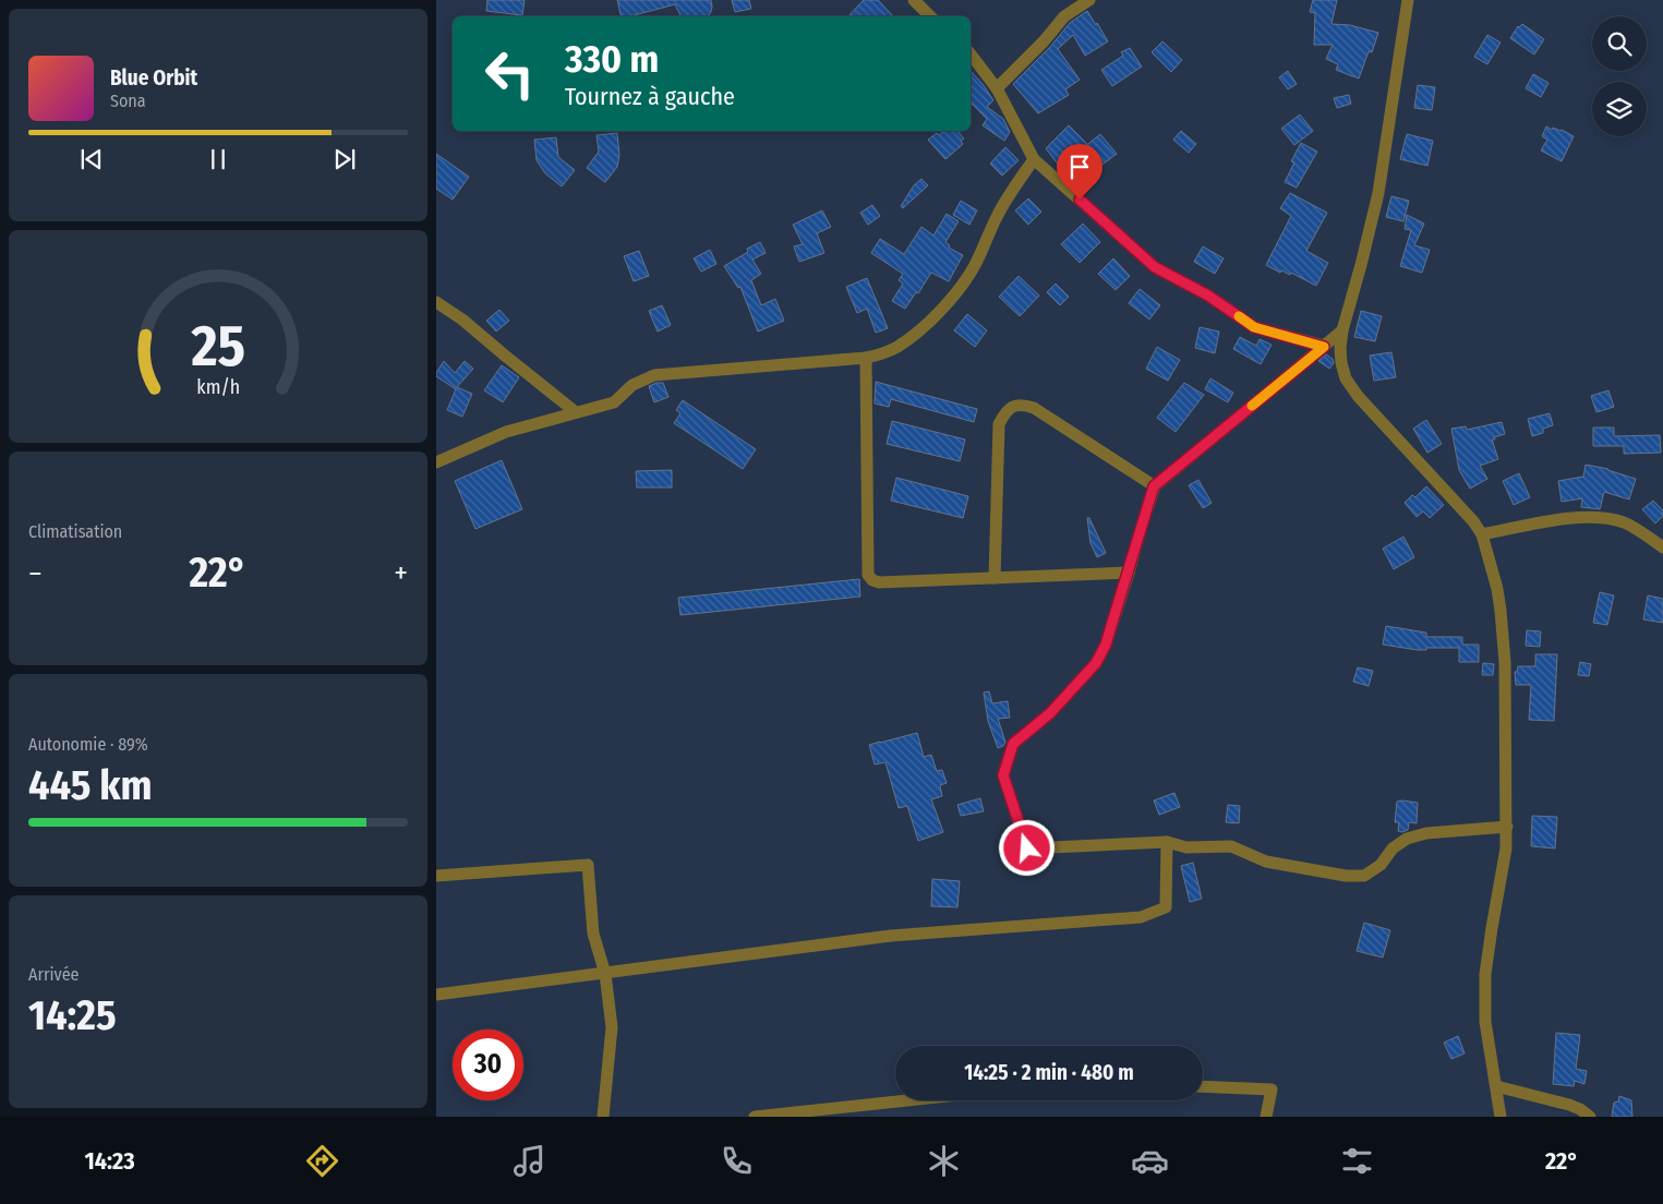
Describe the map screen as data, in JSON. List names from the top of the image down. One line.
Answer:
{"page":{"turn":["330 m","Tournez à gauche"],"song":["Blue Orbit","Sona"],"tile":["Climatisation",["Autonomie · 89%","445 km"],["Arrivée","14:25"]],"heat":["−","22°","+"],"limit":"30","trip":"14:25 · 2 min · 480 m","tabs":["14:23","22°"],"gauge":["25","km/h"]}}
